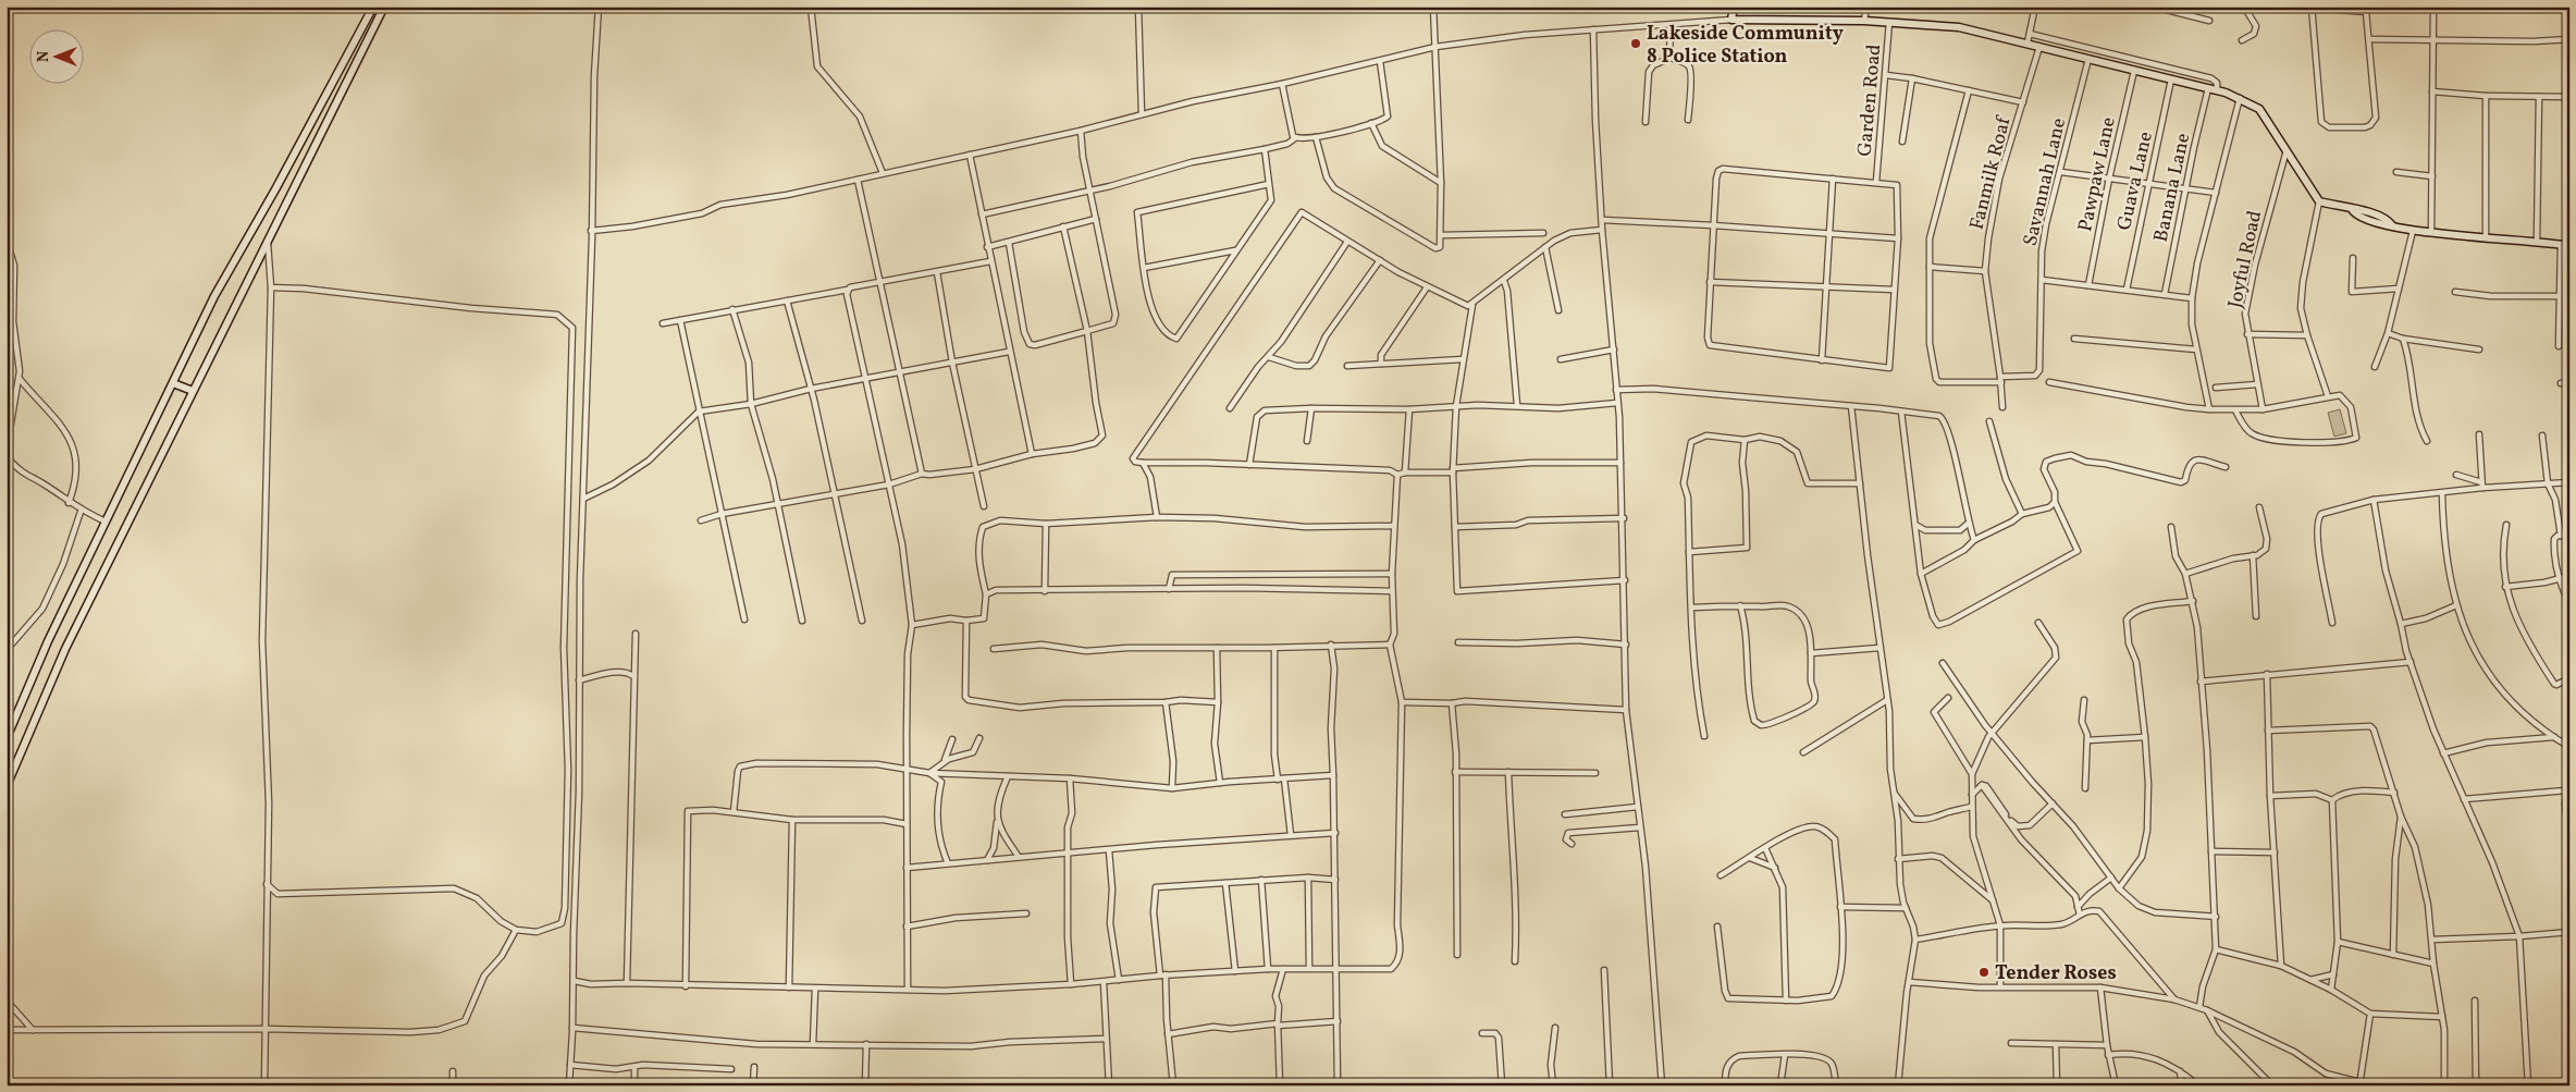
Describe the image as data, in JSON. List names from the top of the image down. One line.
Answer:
{"streets":{"street":["Garden Road","Fanmilk Roaf","Pawpaw Lane","Guava Lane","Savannah Lane","Banana Lane","Joyful Road"]},"crossings":[["Fanmilk Roaf","Savannah Lane"]],"places":["Lakeside Community 8 Police Station","Tender Roses"],"north":"left"}
